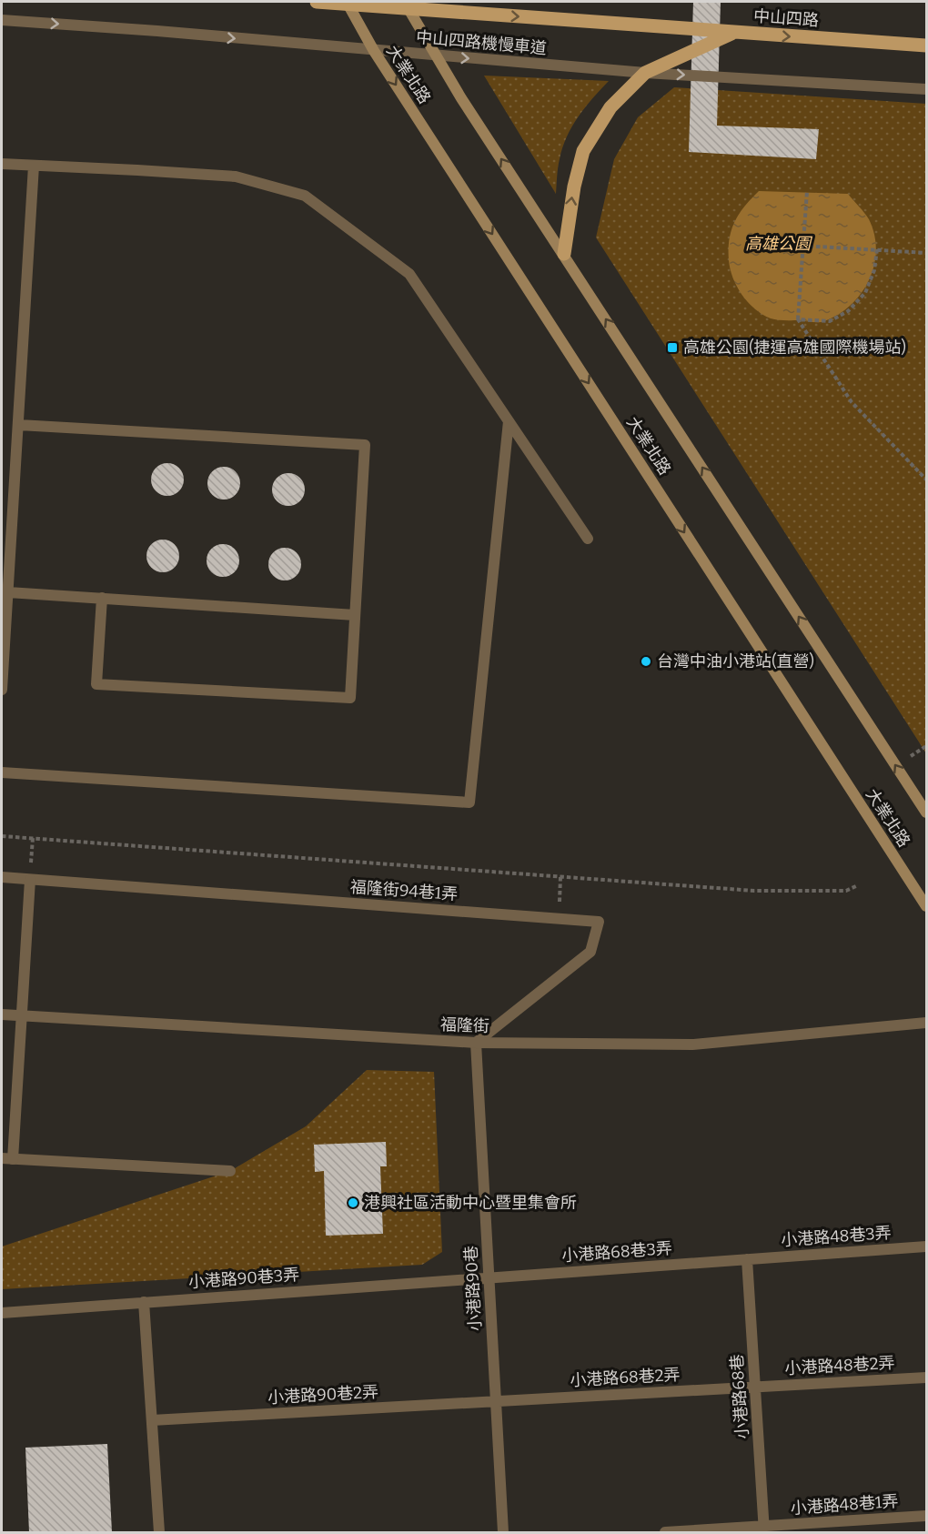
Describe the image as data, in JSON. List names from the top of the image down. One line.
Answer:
{"streets":{"main road":["中山四路"],"street":["中山四路機慢車道","大業北路","福隆街94巷1弄","福隆街","小港路48巷3弄","小港路68巷3弄","小港路90巷3弄","小港路90巷","小港路48巷2弄","小港路68巷2弄","小港路90巷2弄","小港路68巷","小港路48巷1弄"]},"crossings":[["中山四路","大業北路"],["中山四路機慢車道","大業北路"],["福隆街94巷1弄","福隆街"],["福隆街94巷1弄","小港路90巷"],["福隆街","小港路90巷"],["小港路48巷3弄","小港路68巷3弄"],["小港路48巷3弄","小港路68巷"],["小港路68巷3弄","小港路90巷3弄"],["小港路68巷3弄","小港路90巷"],["小港路68巷3弄","小港路68巷"],["小港路90巷3弄","小港路90巷"],["小港路90巷","小港路68巷2弄"],["小港路90巷","小港路90巷2弄"],["小港路48巷2弄","小港路68巷2弄"],["小港路48巷2弄","小港路68巷"],["小港路68巷2弄","小港路90巷2弄"],["小港路68巷2弄","小港路68巷"],["小港路68巷","小港路48巷1弄"]],"one_way":["中山四路","中山四路機慢車道"],"parks":["高雄公園"],"places":{"transit":["高雄公園(捷運高雄國際機場站)"],"other":["台灣中油小港站(直營)","港興社區活動中心暨里集會所"]}}
